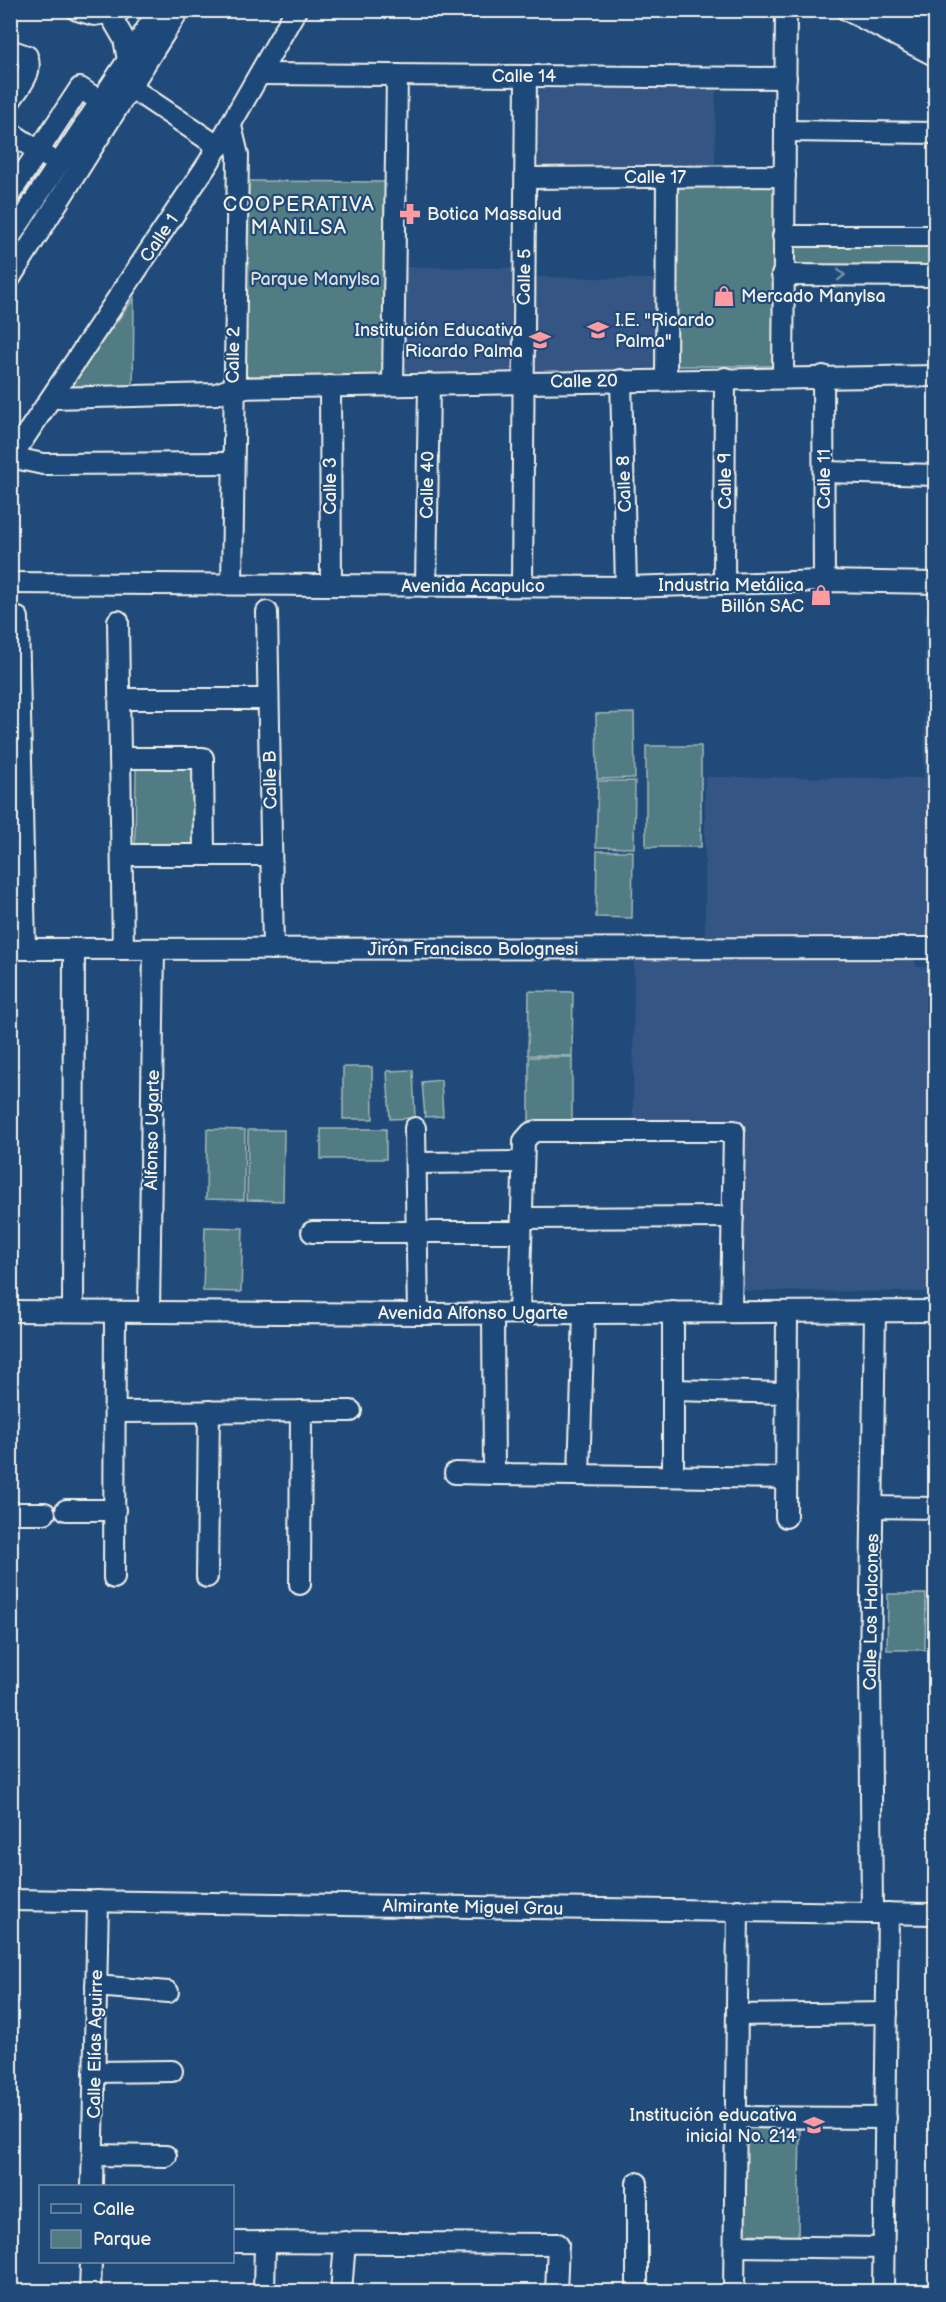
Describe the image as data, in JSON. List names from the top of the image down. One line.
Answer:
{"streets":{"street":["Calle 14","Calle 17","Calle 1","Calle 5","Calle 2","Calle 20","Calle 11","Calle 9","Calle 8","Calle 40","Calle 3","Avenida Acapulco","Calle B","Jirón Francisco Bolognesi","Alfonso Ugarte","Avenida Alfonso Ugarte","Calle Los Halcones","Almirante Miguel Grau","Calle Elías Aguirre"]},"crossings":[["Calle 14","Calle 1"],["Calle 14","Calle 5"],["Calle 17","Calle 5"],["Calle 1","Calle 2"],["Calle 1","Calle 20"],["Calle 5","Calle 20"],["Calle 5","Avenida Acapulco"],["Calle 2","Calle 20"],["Calle 2","Avenida Acapulco"],["Calle 20","Calle 11"],["Calle 20","Calle 9"],["Calle 20","Calle 8"],["Calle 20","Calle 40"],["Calle 20","Calle 3"],["Calle 11","Avenida Acapulco"],["Calle 9","Avenida Acapulco"],["Calle 8","Avenida Acapulco"],["Calle 40","Avenida Acapulco"],["Calle 3","Avenida Acapulco"],["Calle B","Jirón Francisco Bolognesi"],["Jirón Francisco Bolognesi","Alfonso Ugarte"],["Alfonso Ugarte","Avenida Alfonso Ugarte"],["Avenida Alfonso Ugarte","Calle Los Halcones"],["Calle Los Halcones","Almirante Miguel Grau"],["Almirante Miguel Grau","Calle Elías Aguirre"]],"districts":["COOPERATIVA MANILSA"],"parks":["Parque Manylsa"],"places":{"pharmacy":["Botica Massalud"],"shop":["Mercado Manylsa","Industria Metálica Billón SAC"],"school or university":["I.E. \"Ricardo Palma\"","Institución Educativa Ricardo Palma","Institución educativa inicial No. 214"]},"legend":["Calle","Parque"]}
